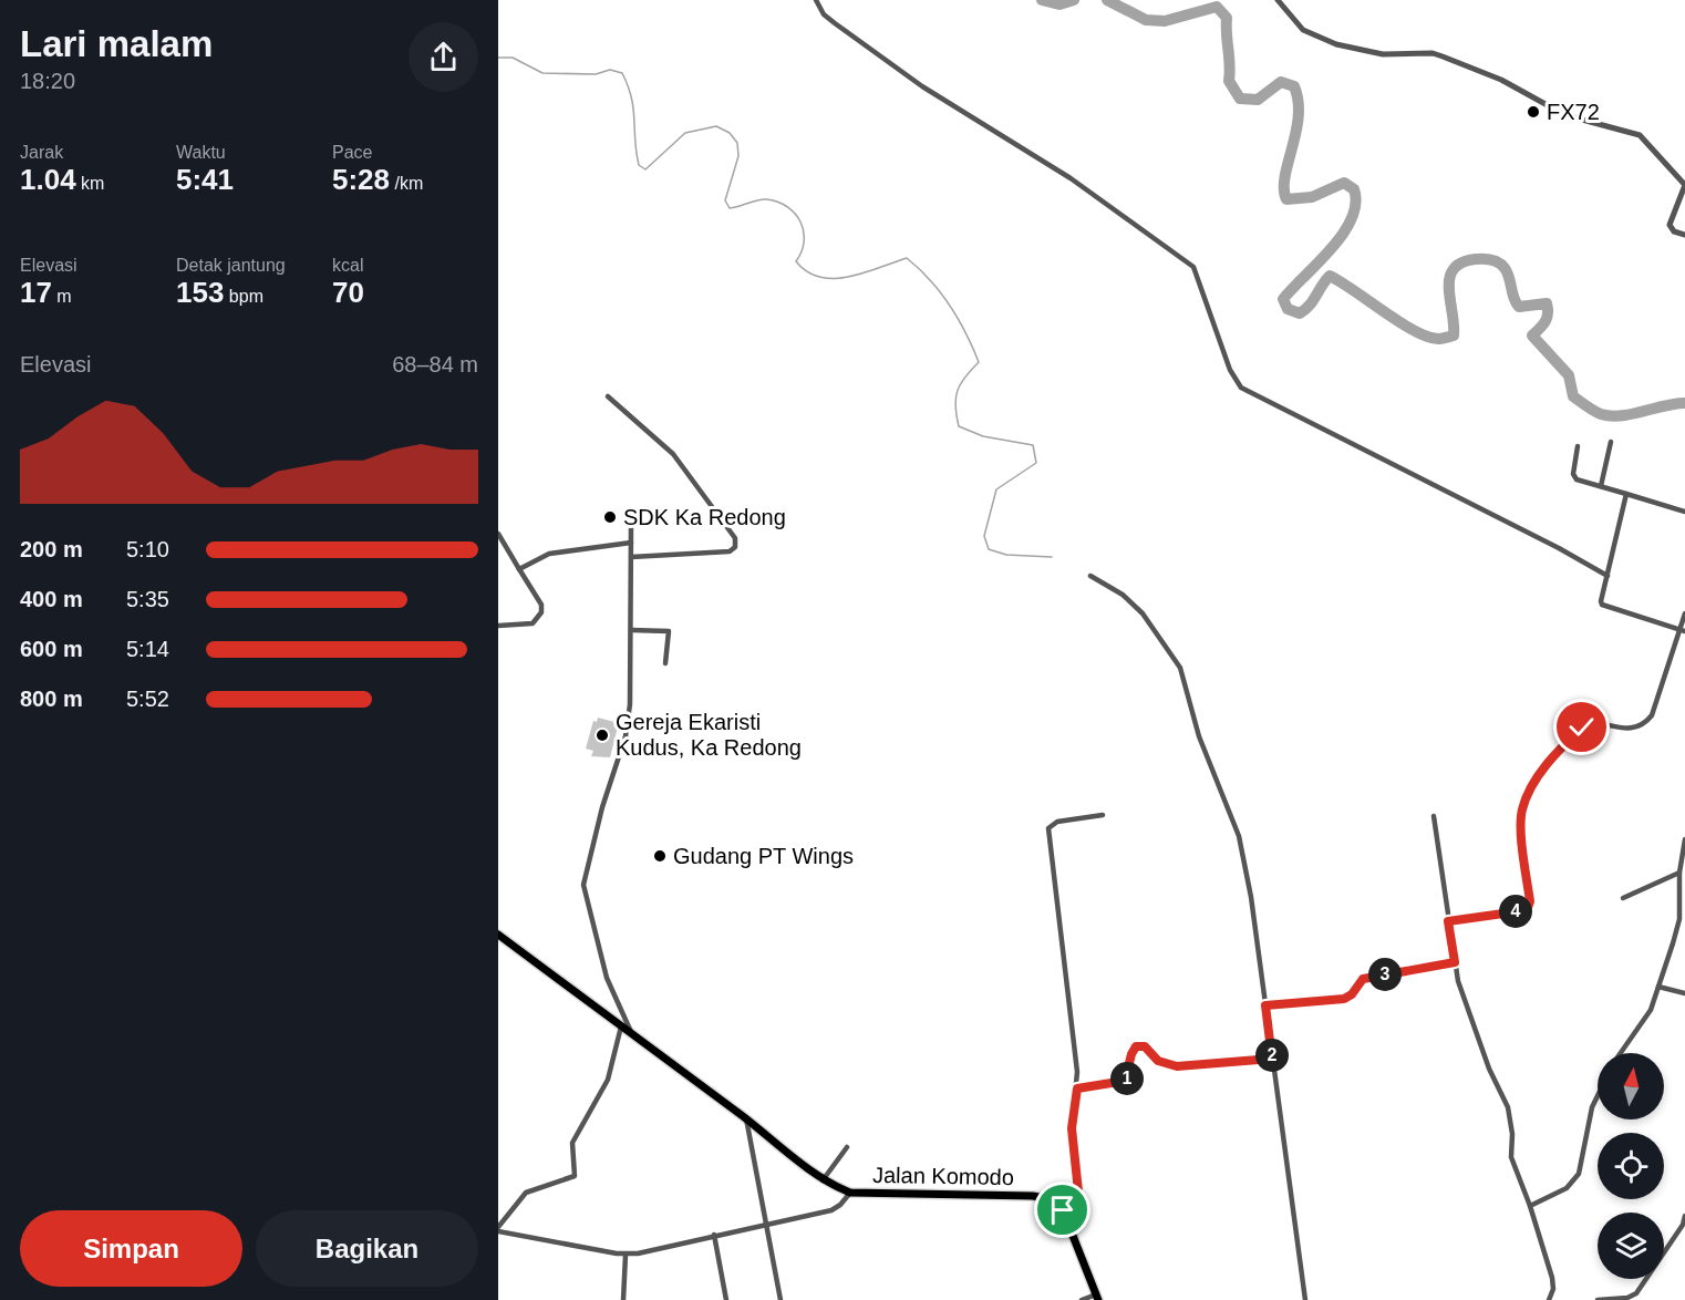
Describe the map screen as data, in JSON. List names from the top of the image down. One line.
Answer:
{"streets":{"highway":["Jalan Komodo"]},"places":["FX72","SDK Ka Redong","Gereja Ekaristi Kudus, Ka Redong","Gudang PT Wings"],"north":"top","page":{"heading":["Lari malam","18:20"],"stats":[["Jarak","1.04 km"],["Waktu","5:41"],["Pace","5:28 /km"],["Elevasi","17 m"],["Detak jantung","153 bpm"],["kcal","70"]],"chart":["Elevasi","68–84 m"],"list":[{"name":"200 m","note":"5:10"},{"name":"400 m","note":"5:35"},{"name":"600 m","note":"5:14"},{"name":"800 m","note":"5:52"}],"pins":["4","3","2","1"],"buttons":["Simpan","Bagikan"]}}
